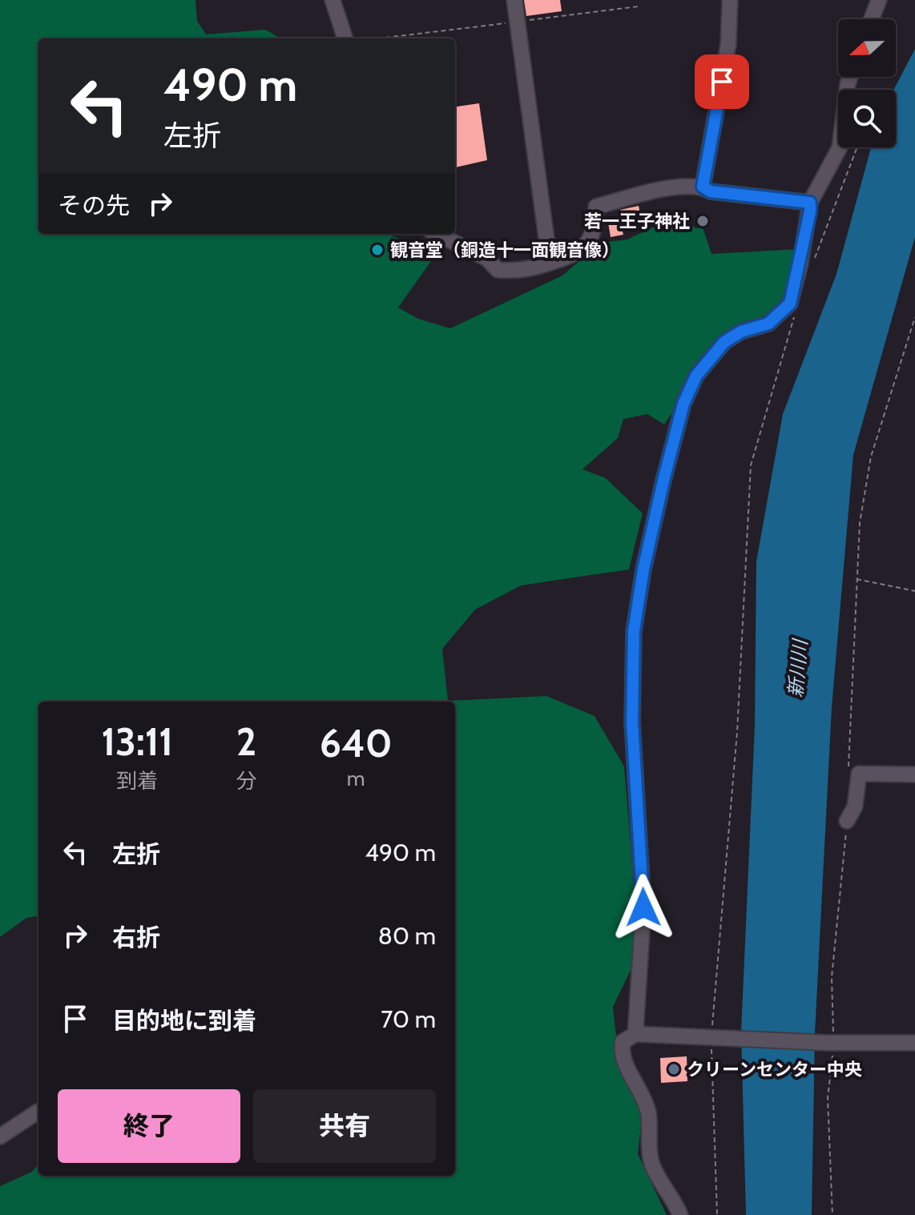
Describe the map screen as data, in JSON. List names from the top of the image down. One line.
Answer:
{"water":["新川川"],"places":["若一王子神社","観音堂（銅造十一面観音像）","クリーンセンター中央"],"north":"left","page":{"turn":["490 m","左折"],"then":"その先","eta":["13:11","到着","2","分","640","m"],"list":[{"name":"左折","value":"490 m"},{"name":"右折","value":"80 m"},{"name":"目的地に到着","value":"70 m"}],"buttons":["終了","共有"]}}
